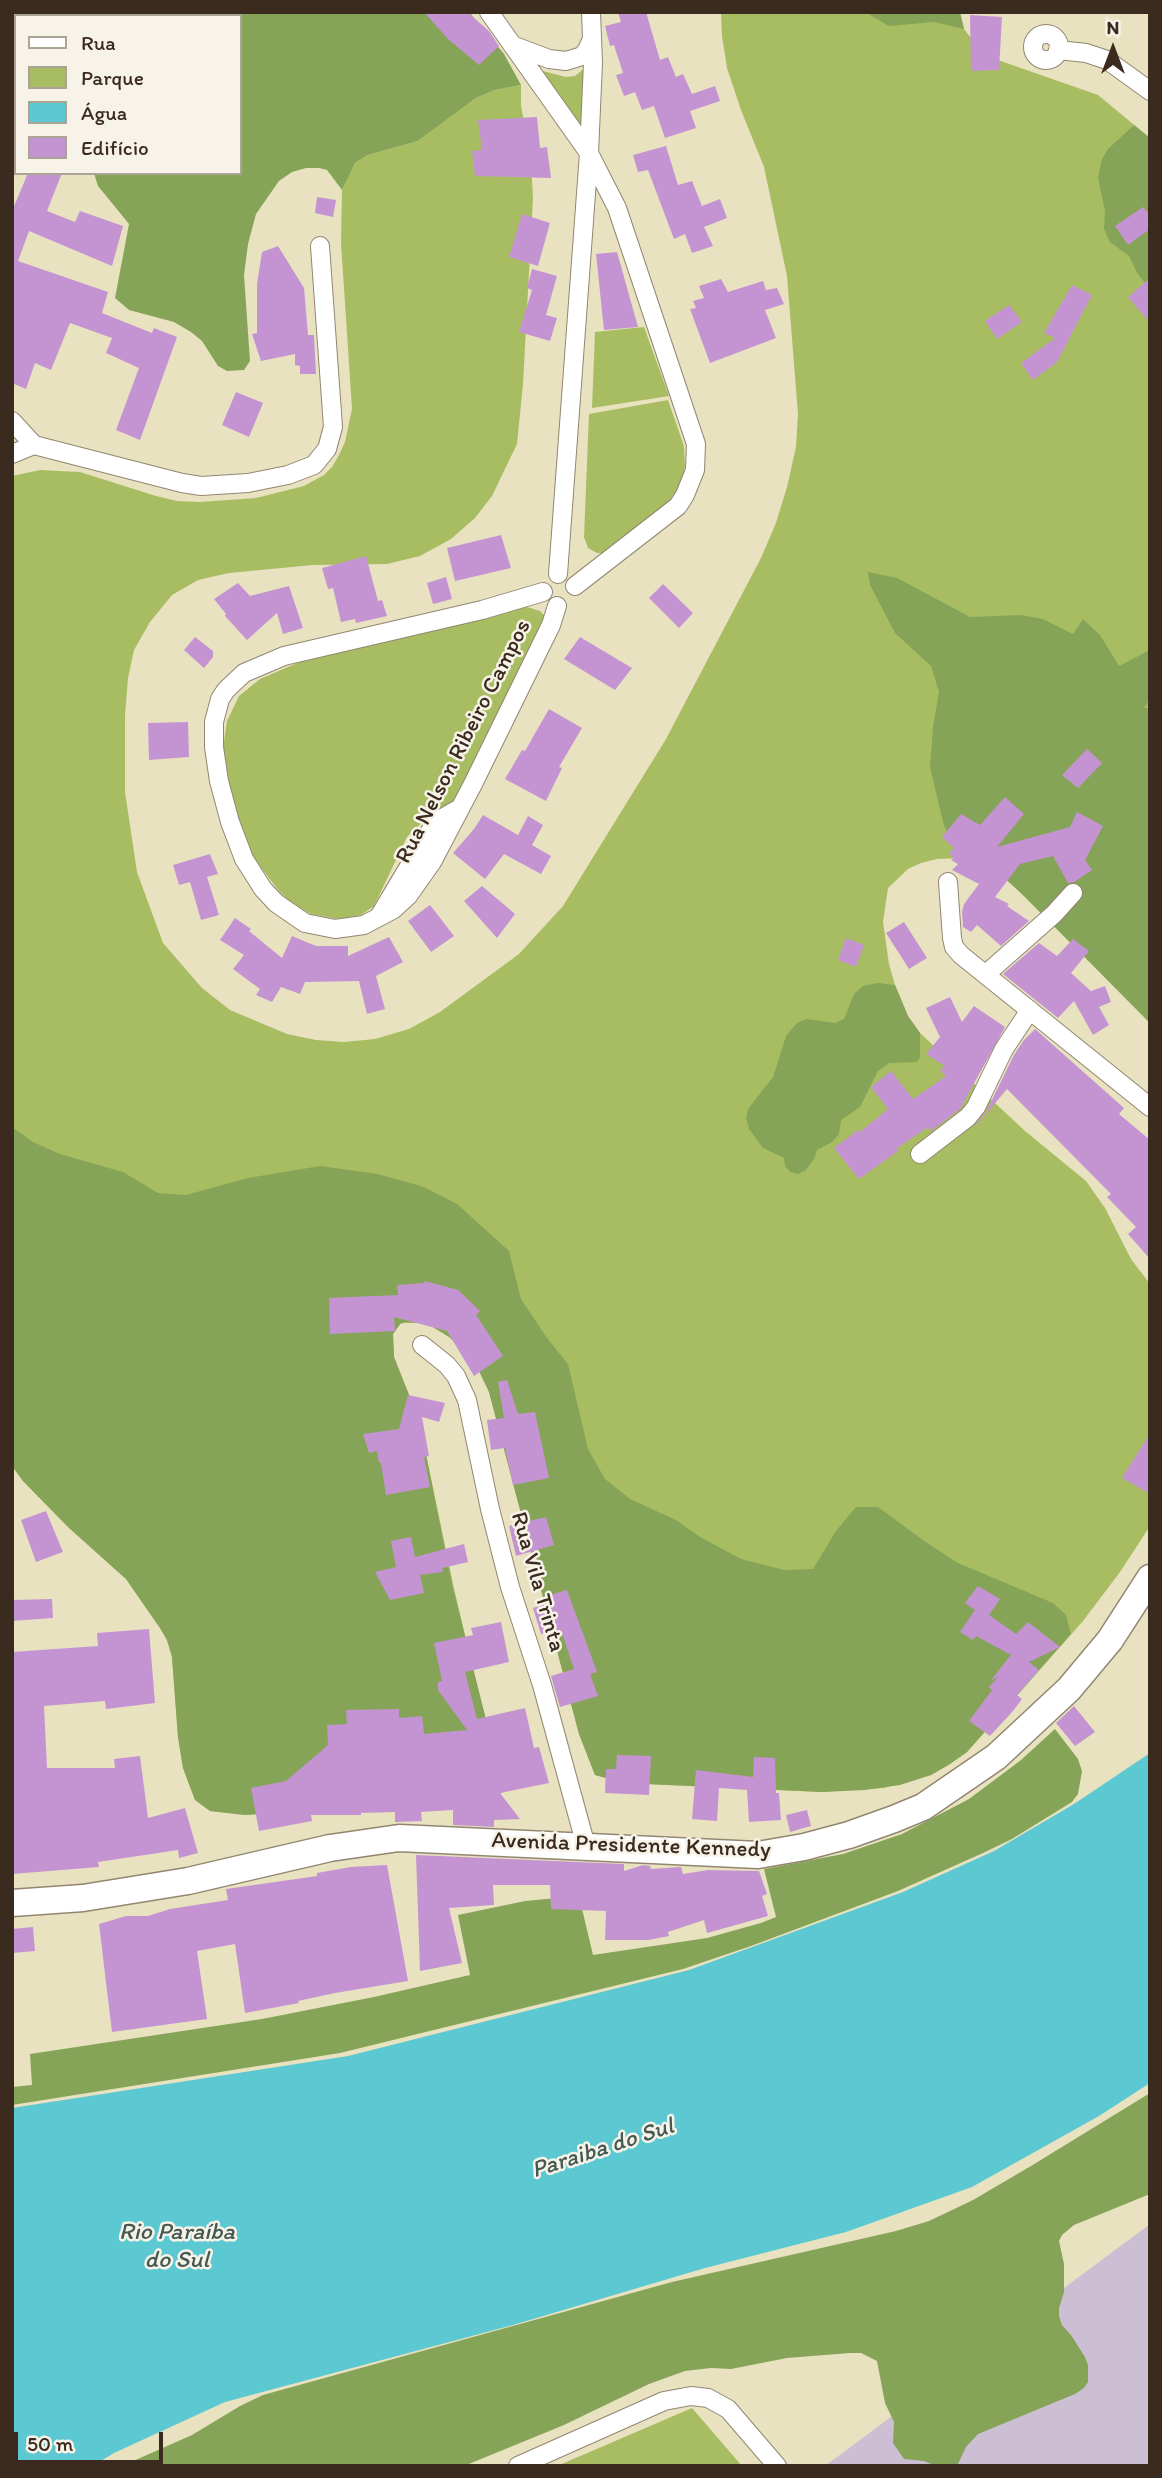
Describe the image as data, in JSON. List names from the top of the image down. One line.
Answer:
{"streets":{"main road":["Avenida Presidente Kennedy"],"street":["Rua Nelson Ribeiro Campos","Rua Vila Trinta"]},"crossings":[["Rua Vila Trinta","Avenida Presidente Kennedy"]],"water":["Paraiba do Sul","Rio Paraíba do Sul"],"legend":["Rua","Parque","Água","Edifício"],"scale_bar":"50 m","north":"top"}
